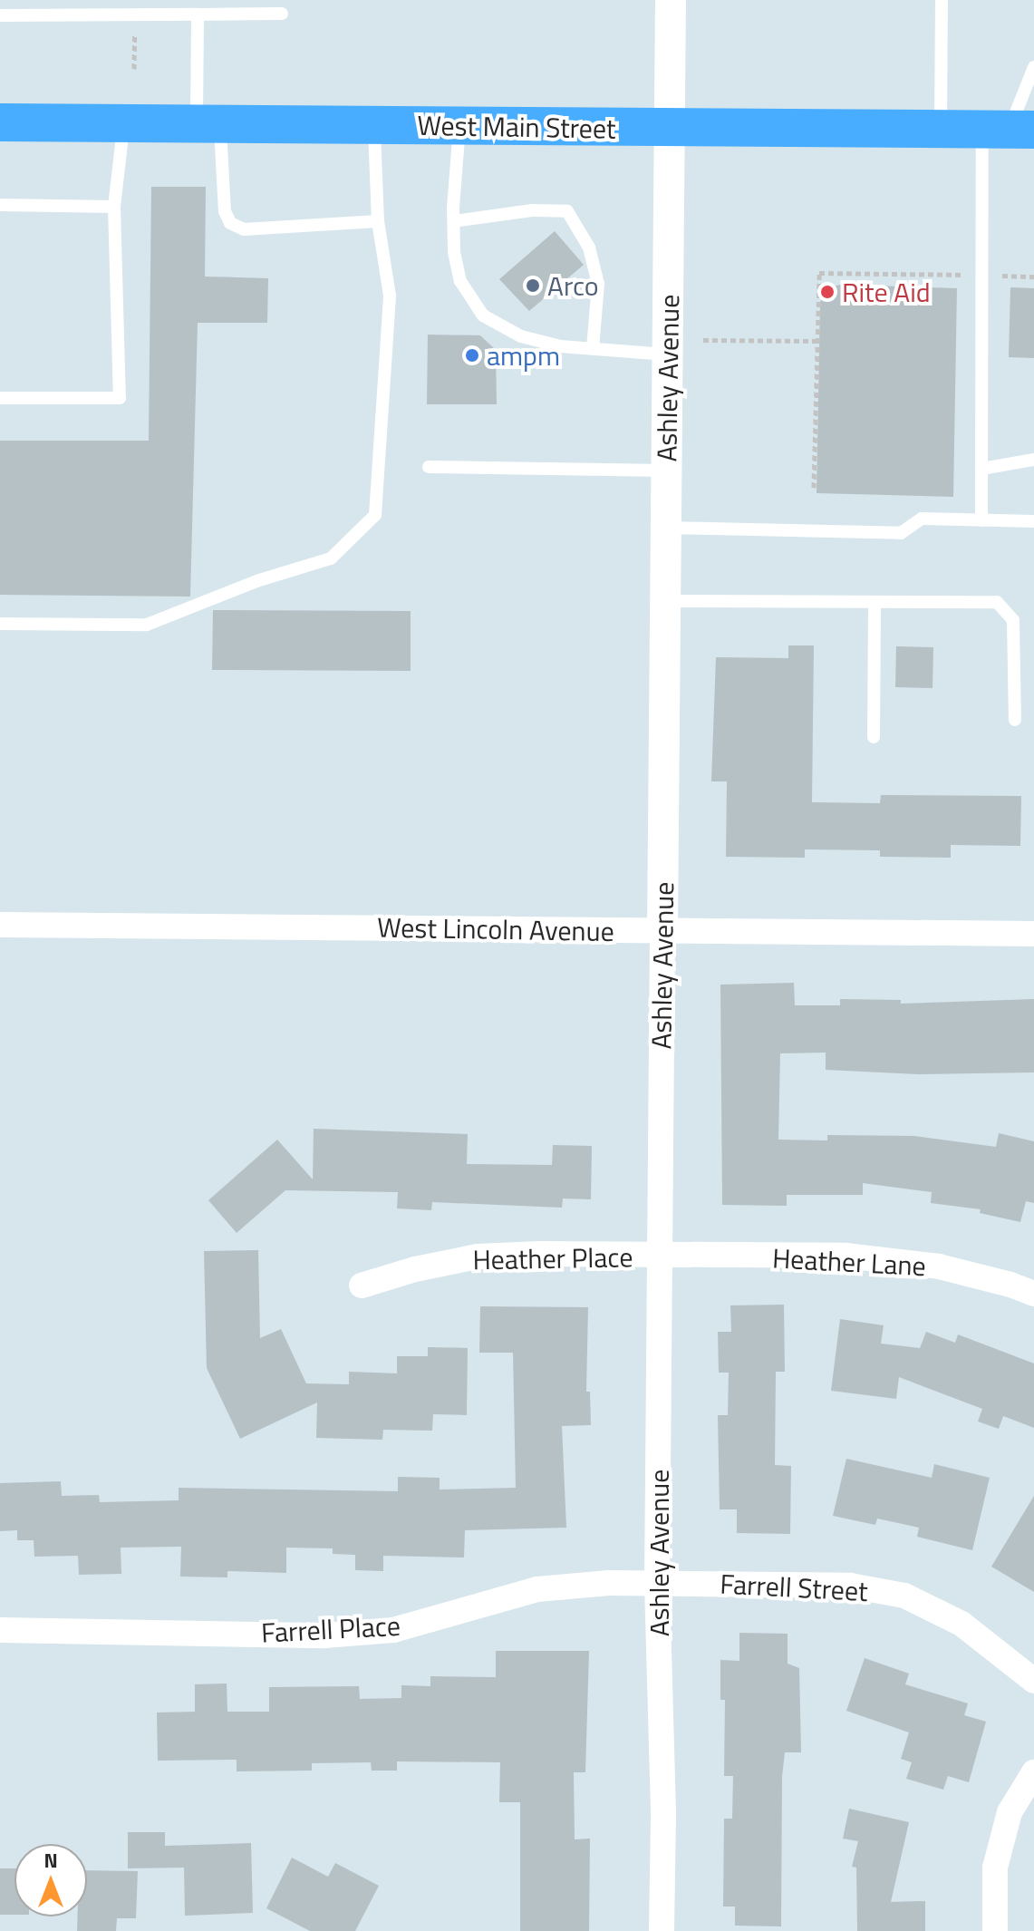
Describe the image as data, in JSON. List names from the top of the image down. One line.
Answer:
{"streets":{"main road":["West Main Street"],"street":["Ashley Avenue","West Lincoln Avenue","Heather Place","Heather Lane","Farrell Street","Farrell Place"]},"crossings":[["West Main Street","Ashley Avenue"],["Ashley Avenue","West Lincoln Avenue"],["Ashley Avenue","Heather Place"],["Ashley Avenue","Heather Lane"],["Ashley Avenue","Farrell Street"],["Ashley Avenue","Farrell Place"],["Heather Place","Heather Lane"],["Farrell Street","Farrell Place"]],"places":["Arco","Rite Aid","ampm"],"north":"top"}
